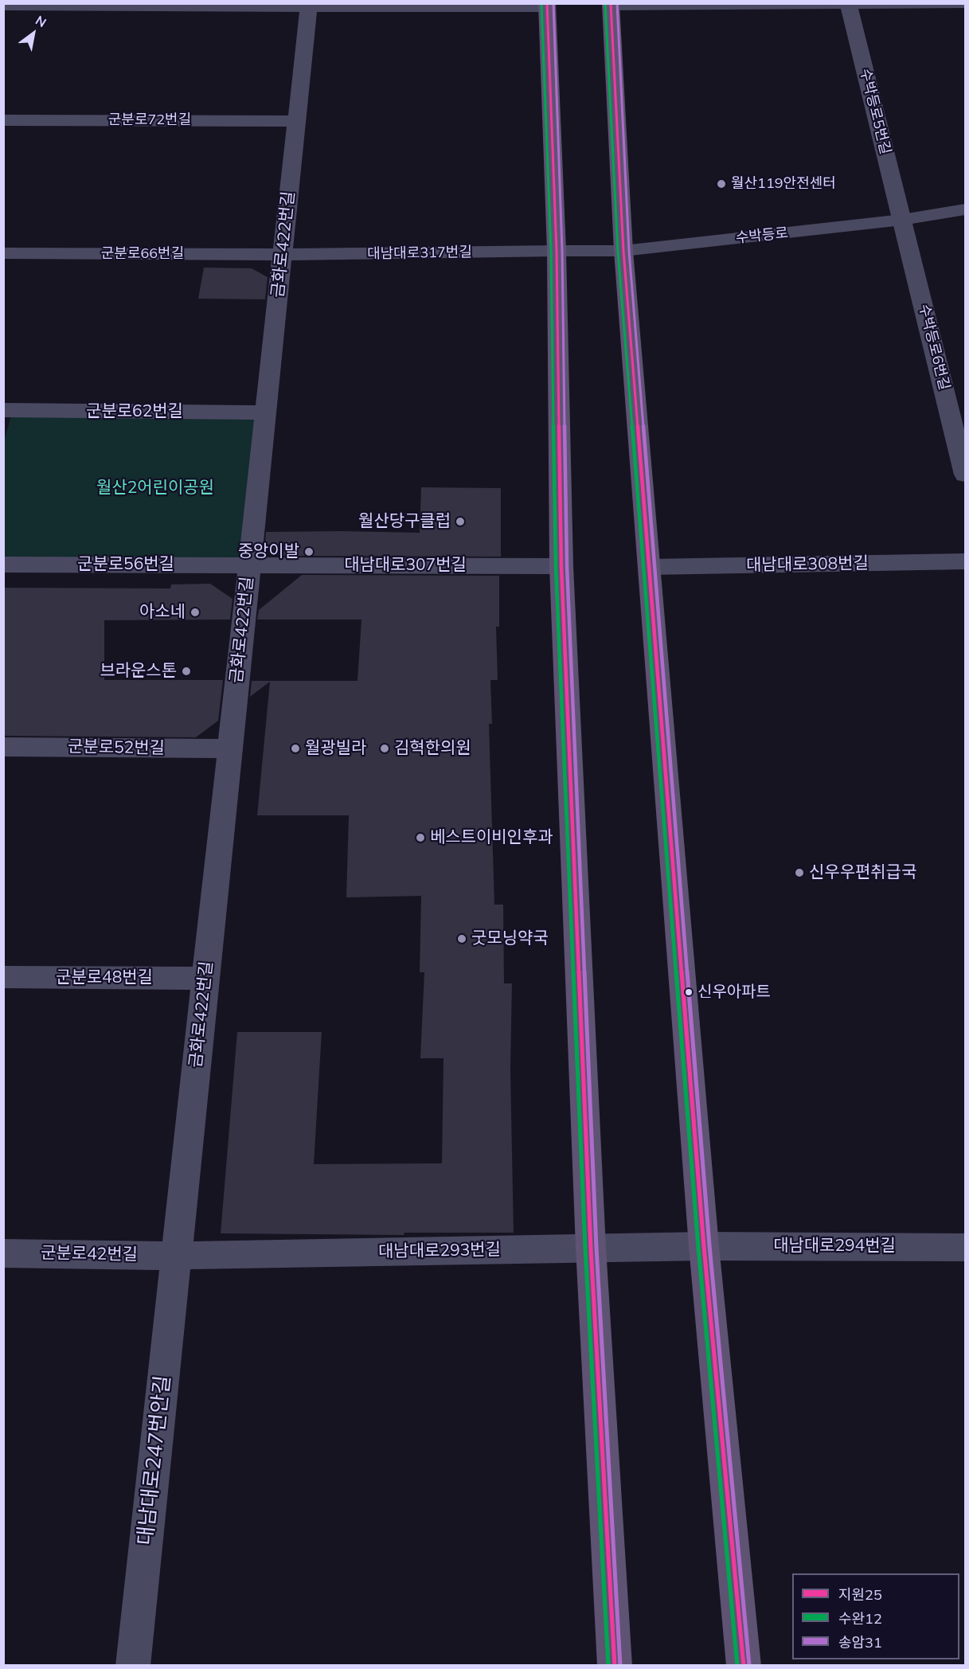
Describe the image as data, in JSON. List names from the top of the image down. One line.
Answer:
{"streets":{"street":["수박등로5번길","군분로72번길","수박등로","금화로422번길","대남대로317번길","군분로66번길","수박등로6번길","군분로62번길","군분로56번길","대남대로308번길","대남대로307번길","군분로52번길","군분로48번길","대남대로294번길","대남대로293번길","군분로42번길","대남대로247번안길"]},"crossings":[["수박등로5번길","수박등로"],["수박등로5번길","수박등로6번길"],["군분로72번길","금화로422번길"],["수박등로","대남대로317번길"],["수박등로","수박등로6번길"],["금화로422번길","대남대로317번길"],["금화로422번길","군분로66번길"],["금화로422번길","군분로62번길"],["금화로422번길","군분로56번길"],["금화로422번길","대남대로307번길"],["금화로422번길","군분로52번길"],["금화로422번길","군분로48번길"],["금화로422번길","대남대로293번길"],["금화로422번길","군분로42번길"],["금화로422번길","대남대로247번안길"],["대남대로317번길","군분로66번길"],["군분로56번길","대남대로307번길"],["대남대로294번길","대남대로293번길"],["대남대로293번길","군분로42번길"],["대남대로293번길","대남대로247번안길"],["군분로42번길","대남대로247번안길"]],"parks":["월산2어린이공원"],"places":["월산119안전센터","월산당구클럽","중앙이발","아소네","브라운스톤","월광빌라","김혁한의원","베스트이비인후과","신우우편취급국","굿모닝약국","신우아파트"],"lines":["transit line 지원25","transit line 수완12","transit line 송암31"],"legend":["지원25","수완12","송암31"],"north":"top right"}
